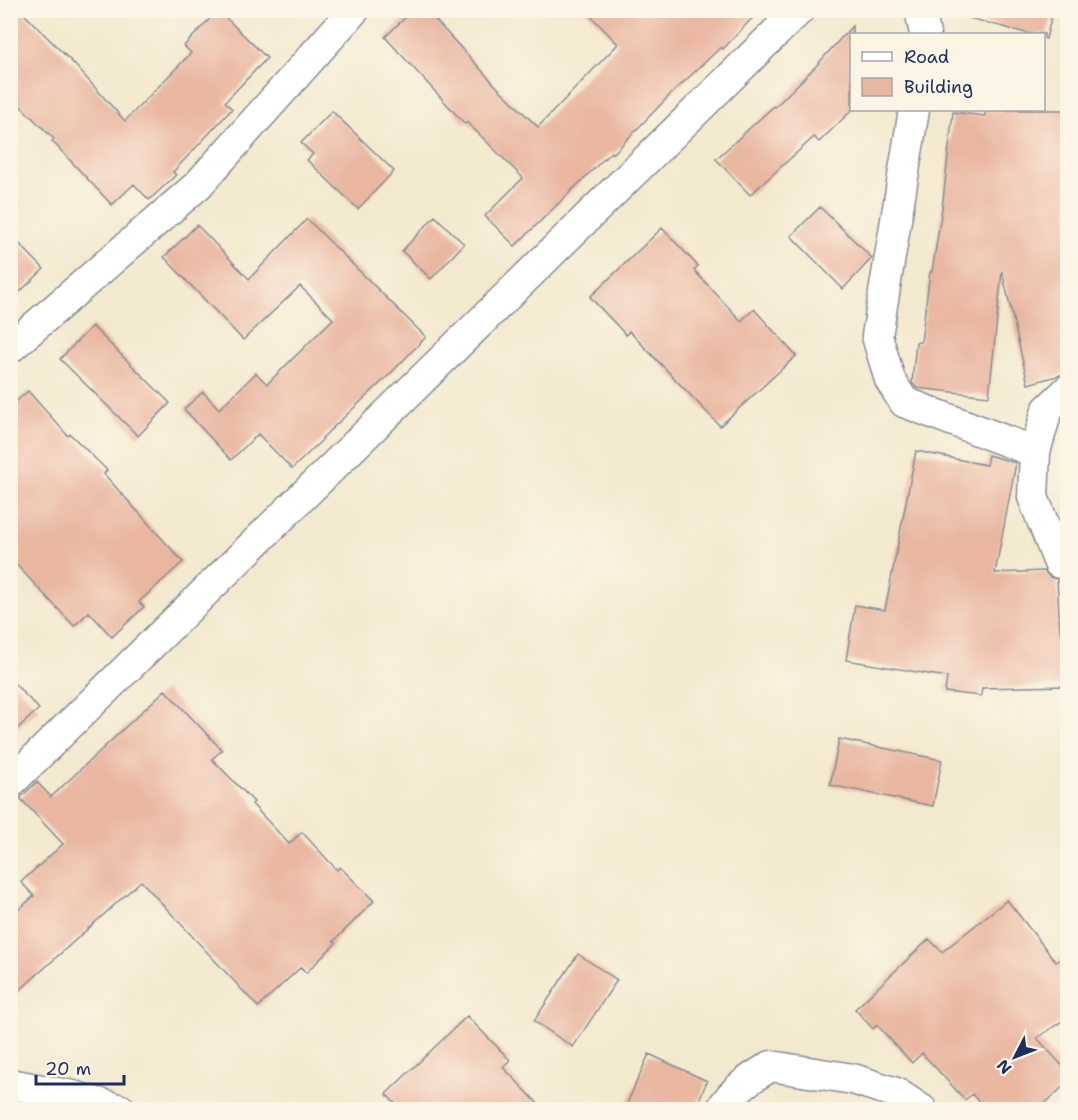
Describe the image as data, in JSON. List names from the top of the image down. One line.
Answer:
{"legend":["Road","Building"],"scale_bar":"20 m","north":"bottom left"}
